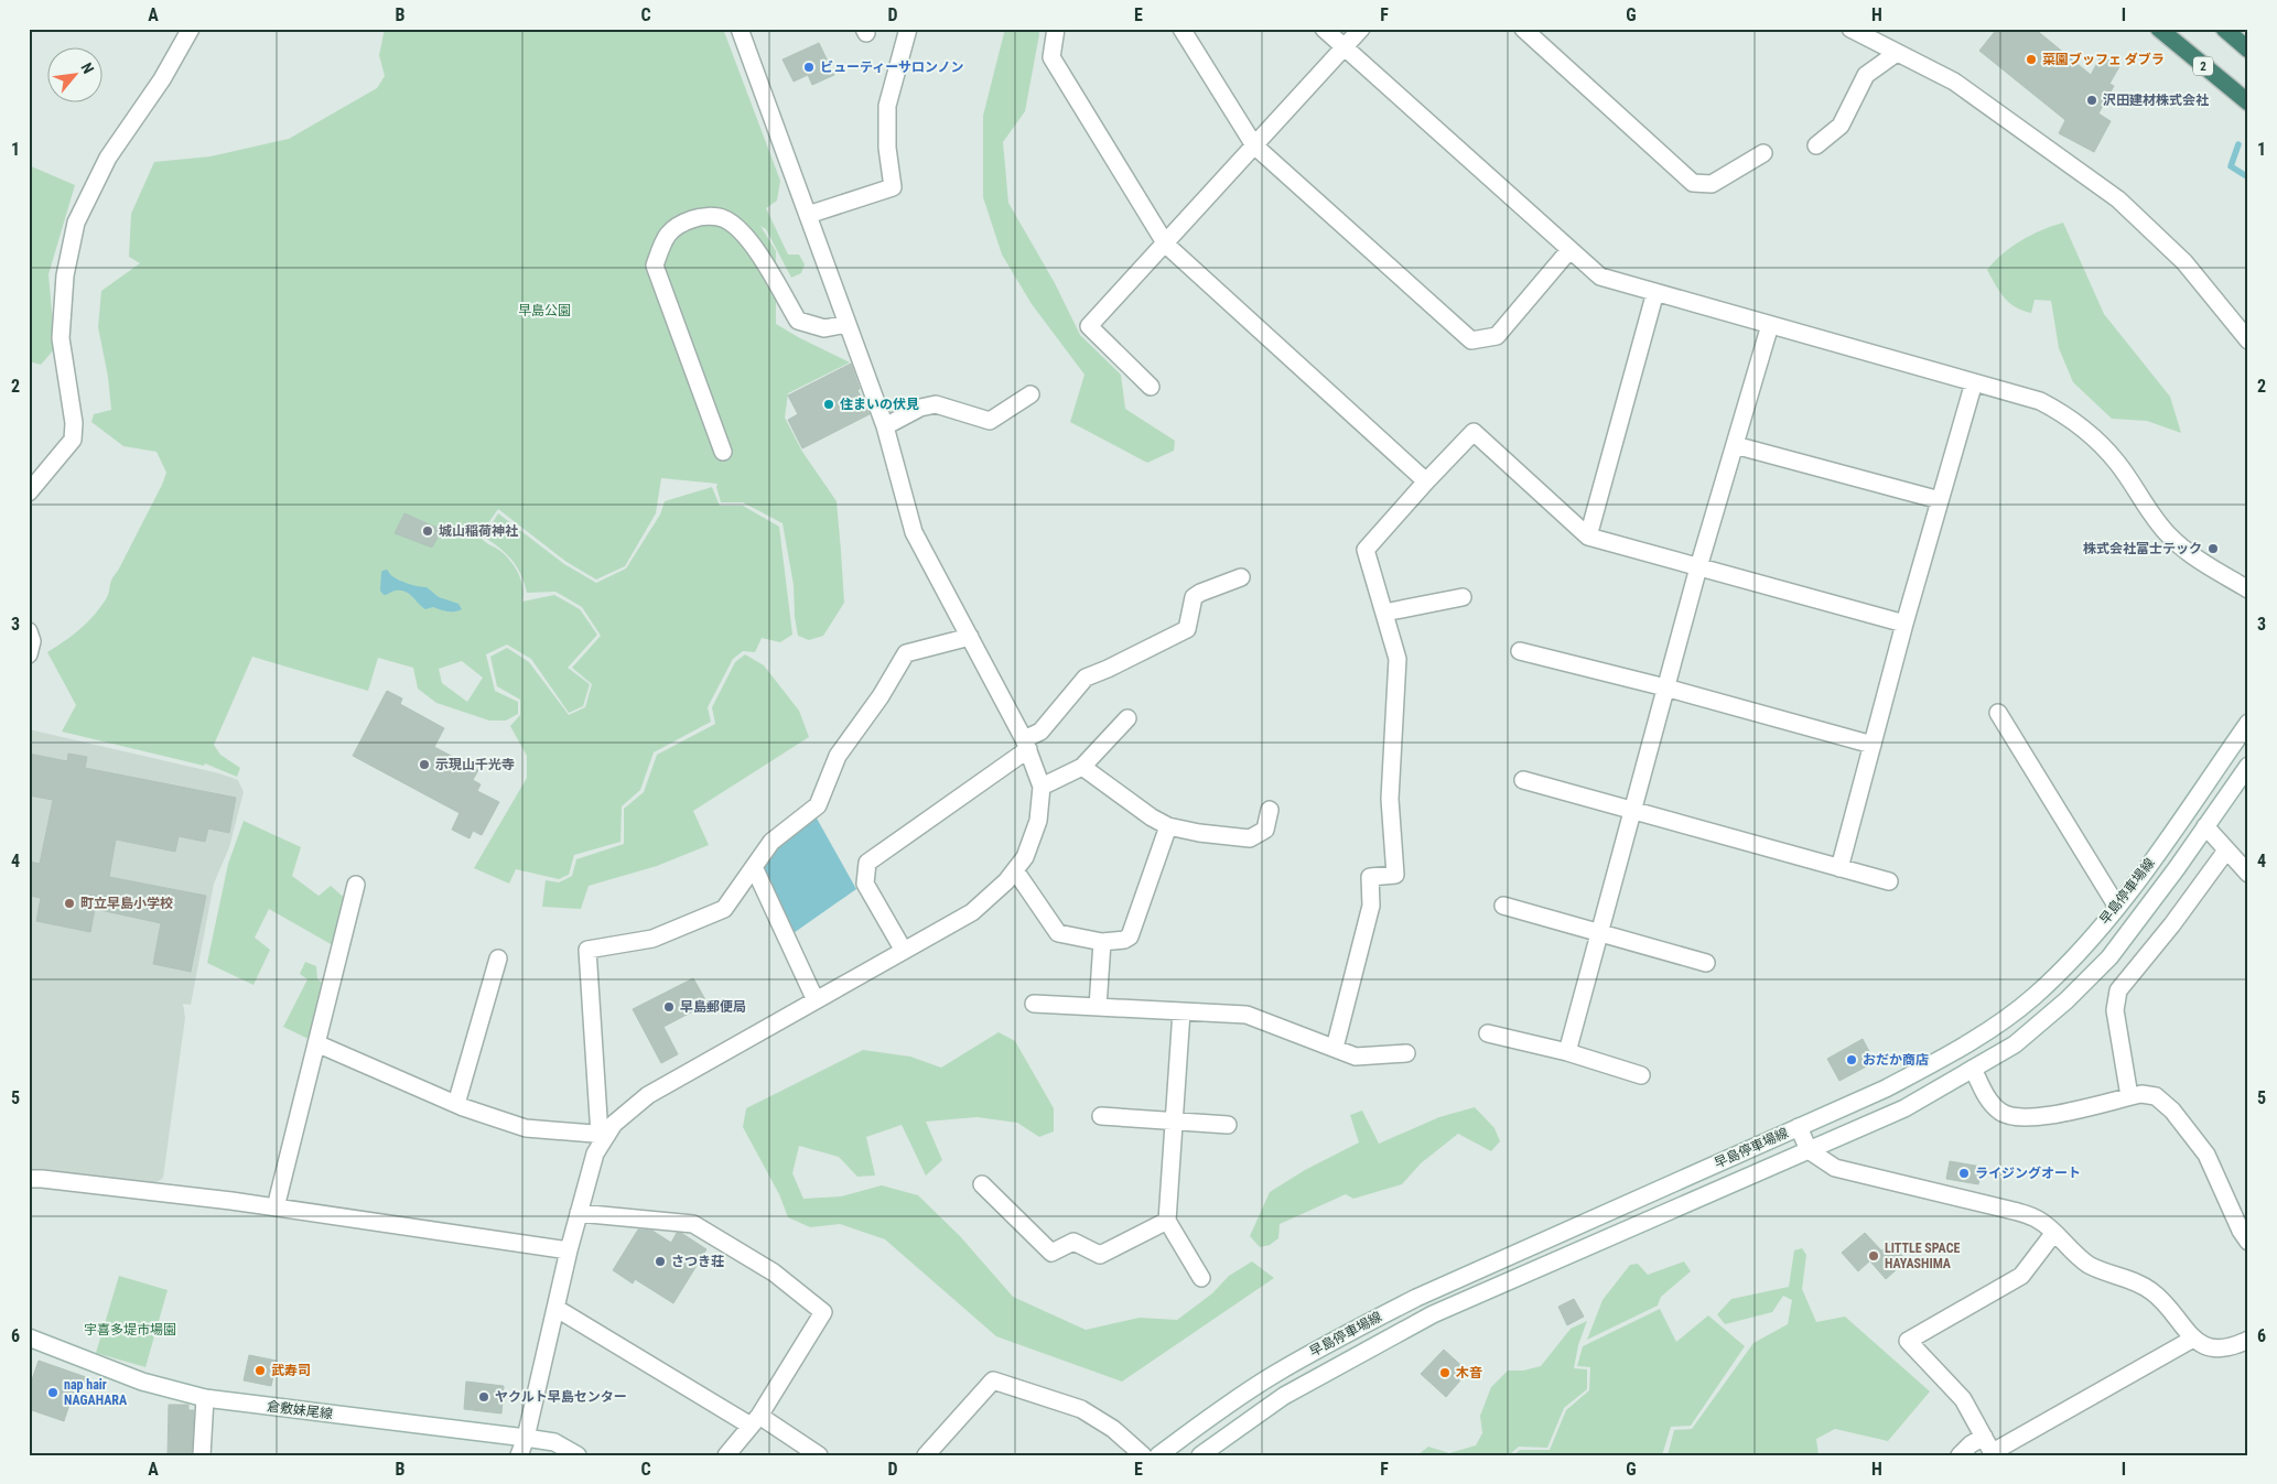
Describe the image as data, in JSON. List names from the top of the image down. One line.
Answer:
{"streets":{"highway":["2"],"street":["早島停車場線","倉敷妹尾線"]},"parks":["早島公園","宇喜多堤市場園"],"places":["菜園ブッフェ ダブラ","ビューティーサロンノン","沢田建材株式会社","住まいの伏見","城山稲荷神社","株式会社富士テック","示現山千光寺","町立早島小学校","早島郵便局","おだか商店","ライジングオート","LITTLE SPACE HAYASHIMA","さつき荘","武寿司","木音","nap hair NAGAHARA","ヤクルト早島センター"],"north":"top right","grid":{"columns":["A","B","C","D","E","F","G","H","I"],"rows":["1","2","3","4","5","6"]}}
